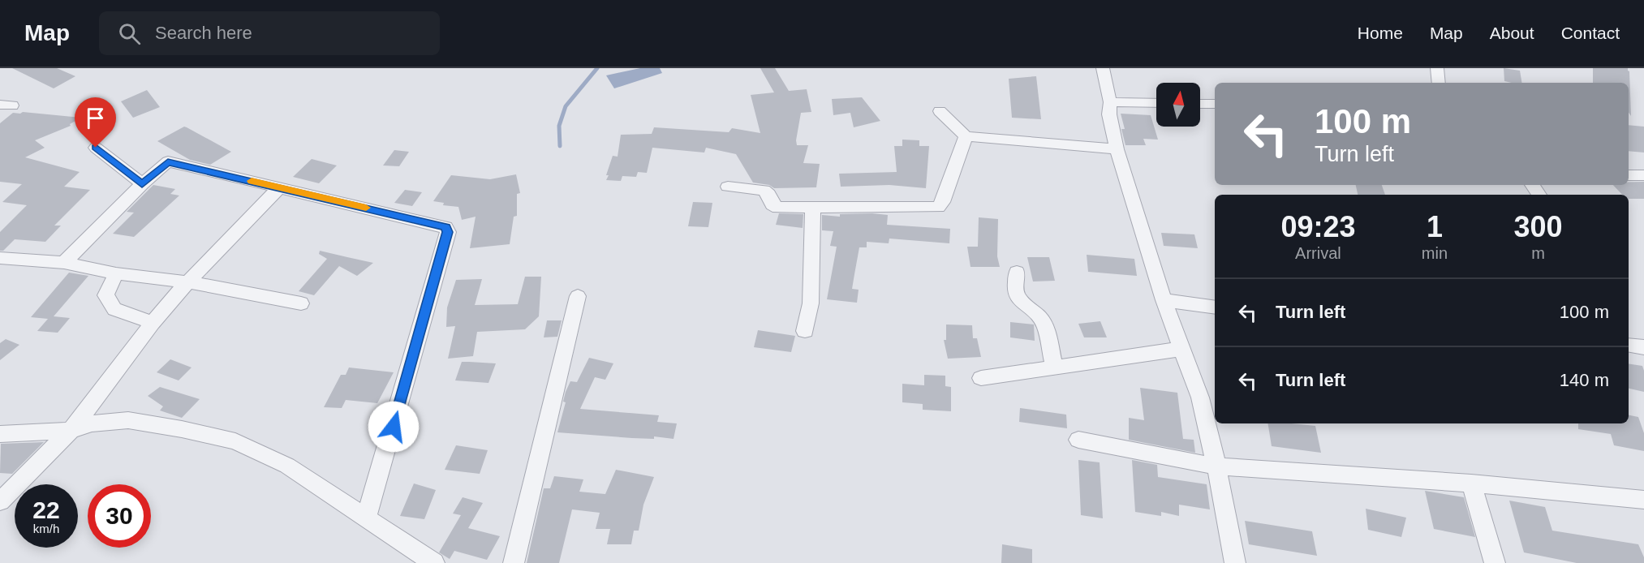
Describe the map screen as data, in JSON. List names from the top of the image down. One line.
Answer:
{"north":"top","page":{"header":"Map","search":"Search here","nav":["Home","Map","About","Contact"],"turn":["100 m","Turn left"],"eta":["09:23","Arrival","1","min","300","m"],"list":[{"name":"Turn left","value":"100 m"},{"name":"Turn left","value":"140 m"}],"speed":"22 km/h","limit":"30"}}
